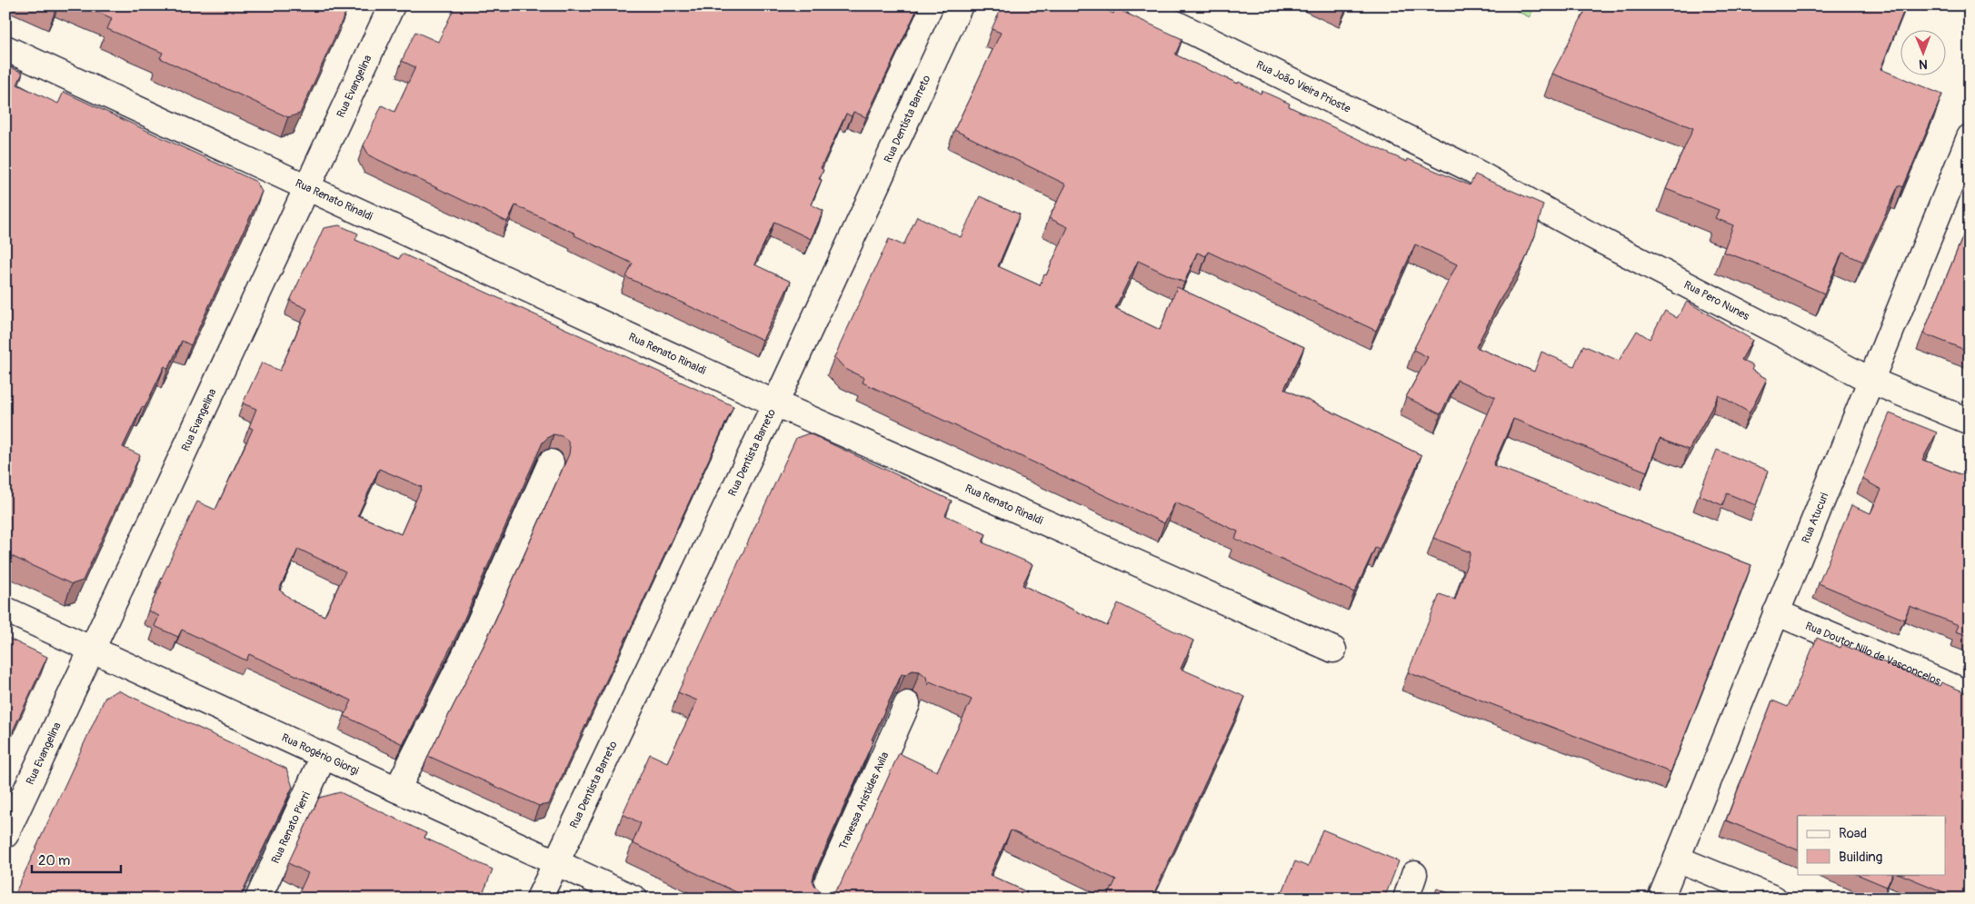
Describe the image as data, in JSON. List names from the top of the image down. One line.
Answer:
{"streets":{"street":["Rua Evangelina","Rua João Vieira Prioste","Rua Dentista Barreto","Rua Renato Rinaldi","Rua Pero Nunes","Rua Atucuri","Rua Doutor Nilo de Vasconcelos","Rua Rogério Giorgi","Travessa Aristides Avila","Rua Renato Pierri"]},"crossings":[["Rua Evangelina","Rua Renato Rinaldi"],["Rua Evangelina","Rua Rogério Giorgi"],["Rua João Vieira Prioste","Rua Pero Nunes"],["Rua Dentista Barreto","Rua Renato Rinaldi"],["Rua Dentista Barreto","Rua Rogério Giorgi"],["Rua Pero Nunes","Rua Atucuri"],["Rua Atucuri","Rua Doutor Nilo de Vasconcelos"],["Rua Rogério Giorgi","Rua Renato Pierri"]],"legend":["Road","Building"],"scale_bar":"20 m","north":"bottom"}
